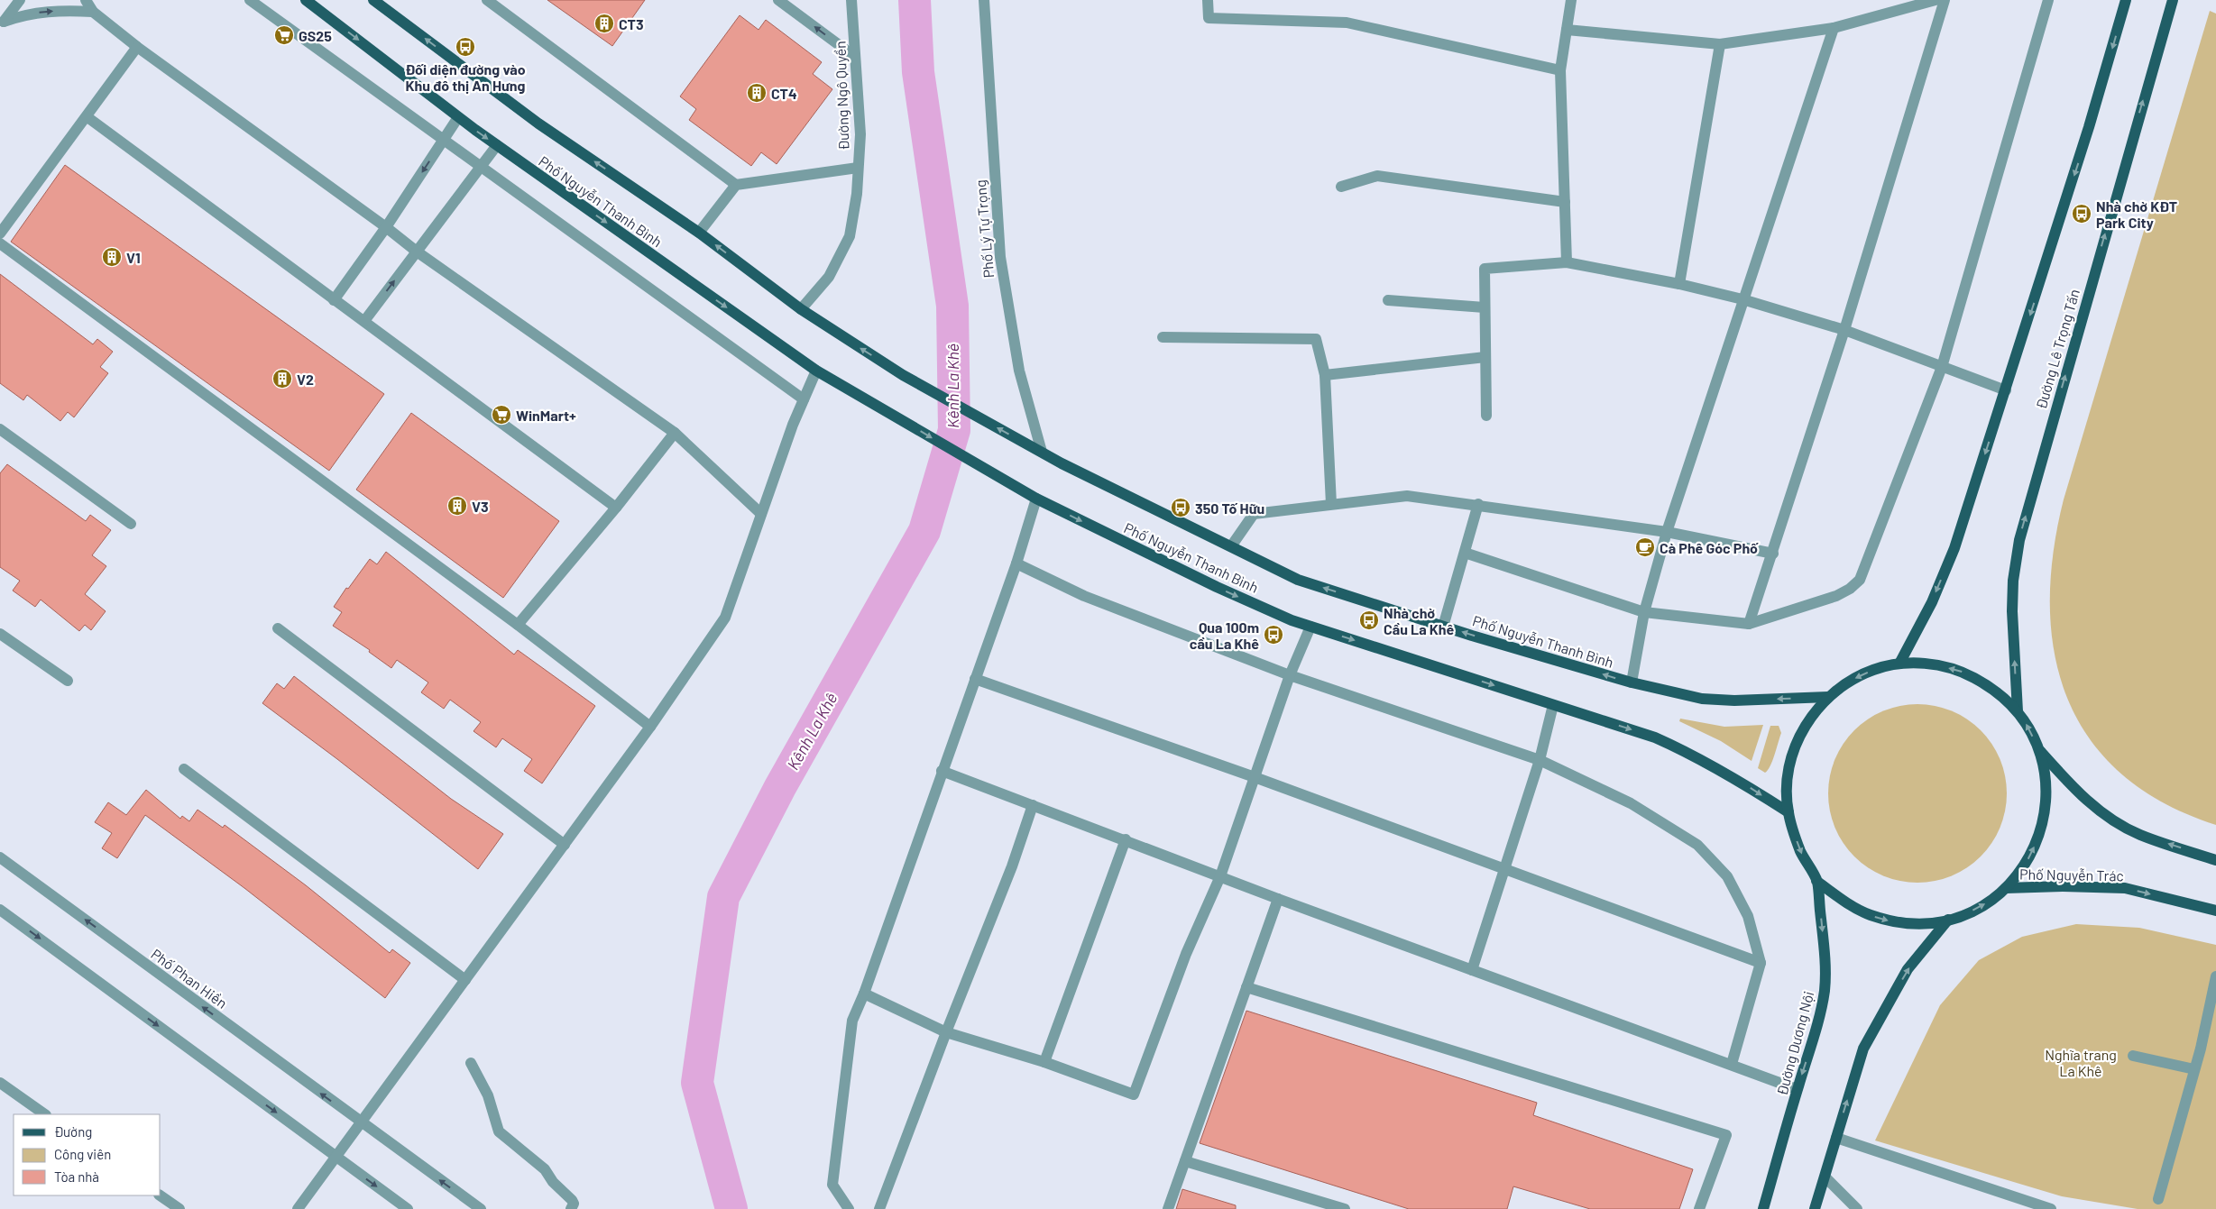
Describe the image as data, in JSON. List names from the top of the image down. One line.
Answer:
{"streets":{"main road":["Phố Nguyễn Thanh Bình","Đường Lê Trọng Tấn","Phố Nguyễn Trác","Đường Dương Nội"],"street":["Đường Ngô Quyền","Phố Lý Tự Trọng","Phố Phan Hiền"]},"crossings":[["Đường Ngô Quyền","Phố Nguyễn Thanh Bình"],["Phố Nguyễn Thanh Bình","Phố Lý Tự Trọng"]],"one_way":["Phố Nguyễn Trác"],"water":["Kênh La Khê"],"parks":["Nghĩa trang La Khê"],"places":{"building":["CT3","CT4","V1","V2","V3"],"supermarket":["GS25","WinMart+"],"bus stop":["Đối diện đường vào Khu đô thị An Hưng","Nhà chờ KĐT Park City","350 Tố Hữu","Nhà chờ Cầu La Khê","Qua 100m cầu La Khê"],"cafe":["Cà Phê Góc Phố"]},"legend":["Đường","Công viên","Tòa nhà"]}
